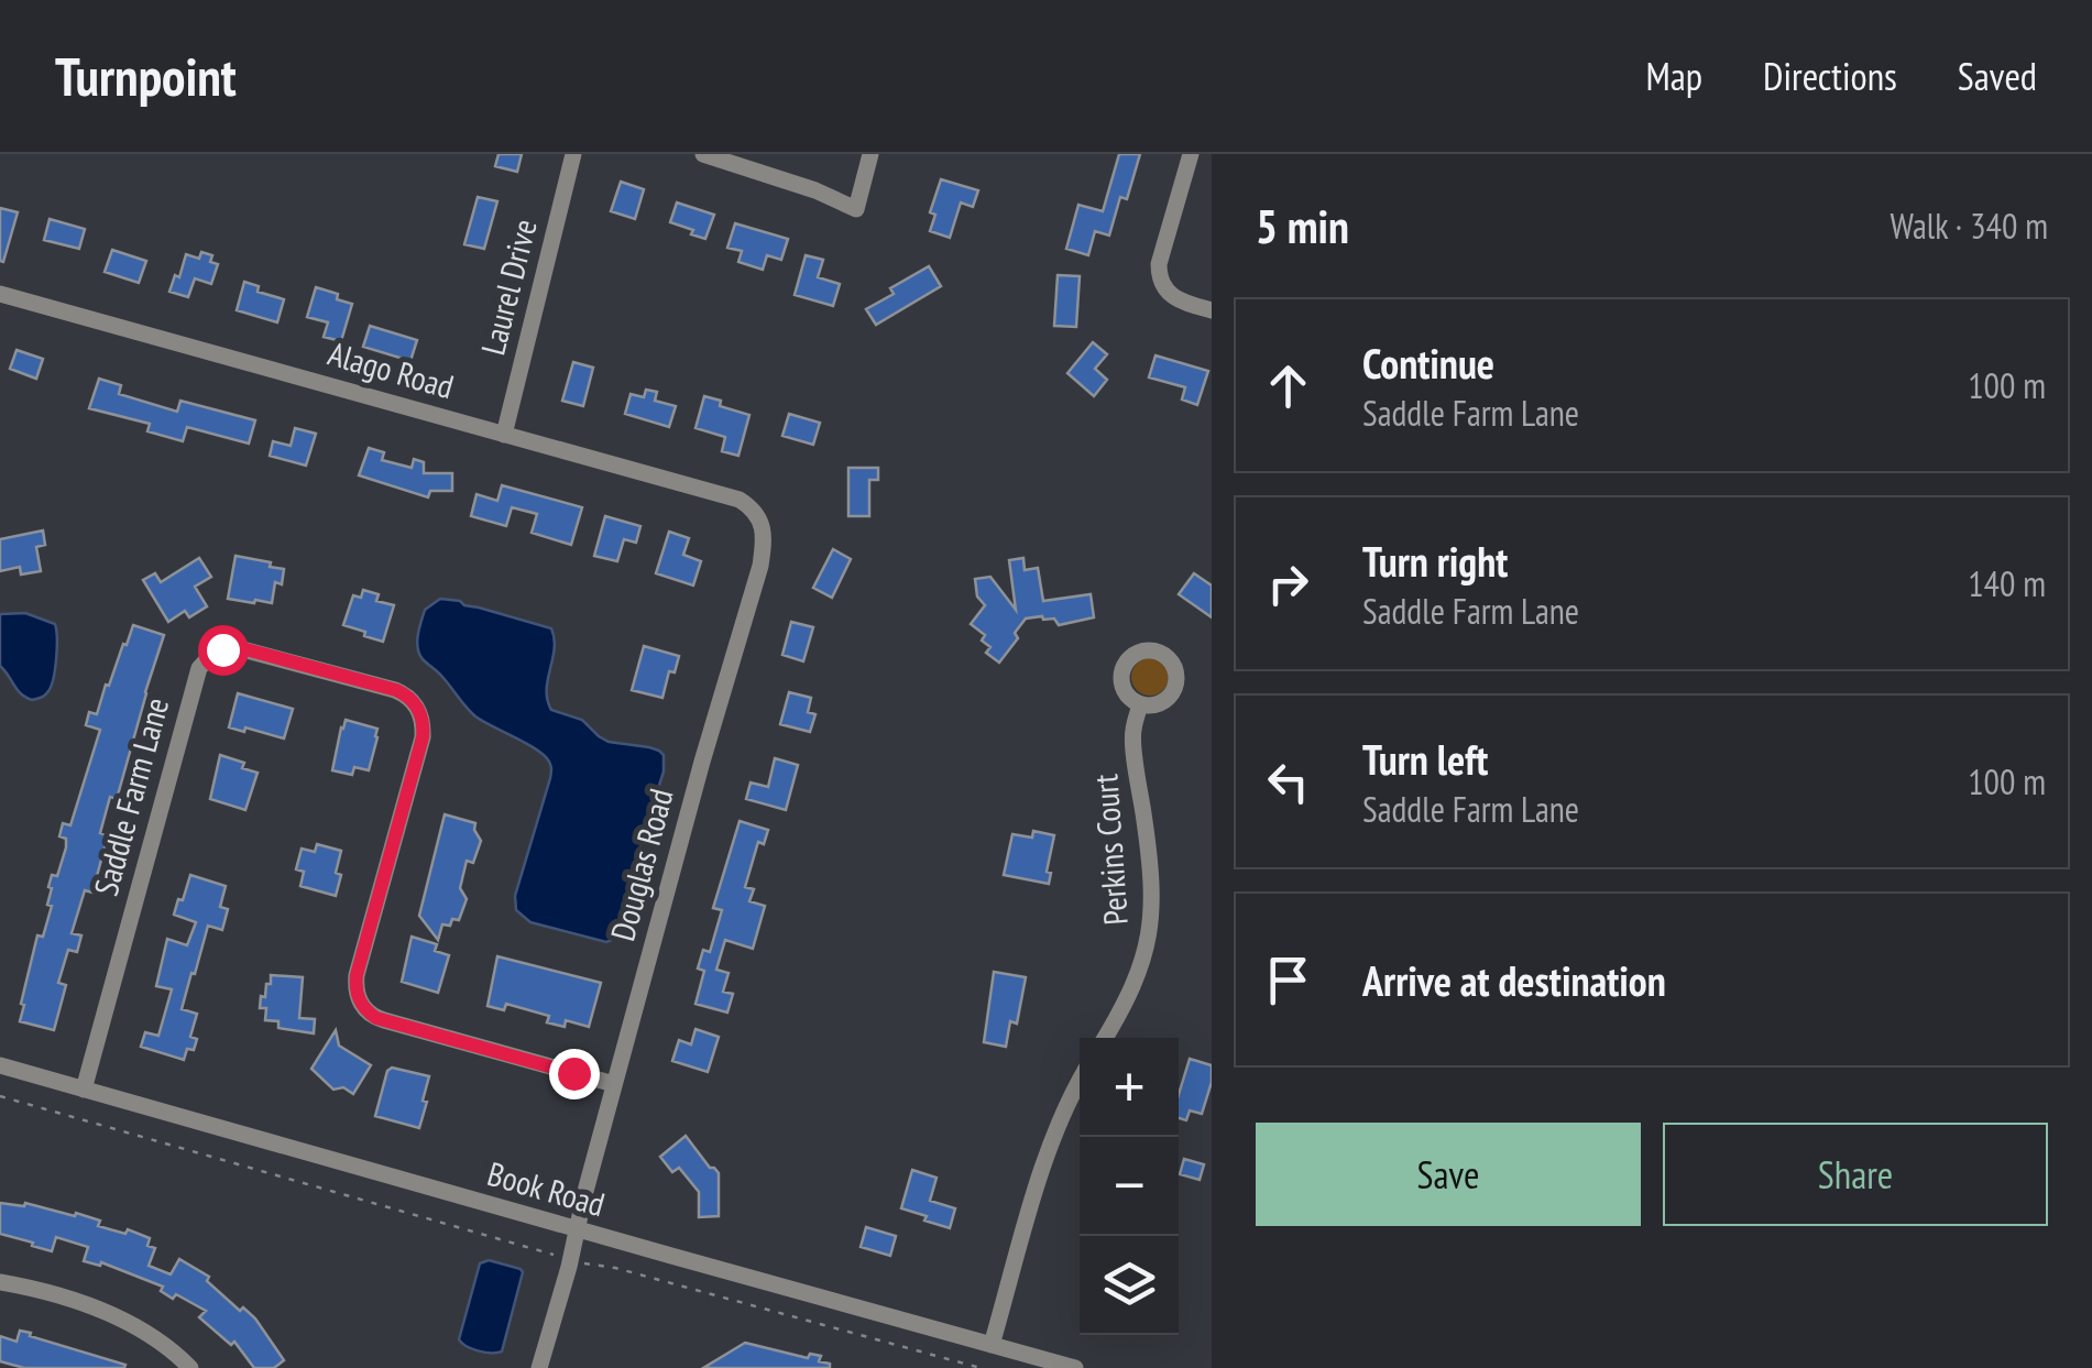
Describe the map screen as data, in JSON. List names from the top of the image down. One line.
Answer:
{"streets":{"street":["Laurel Drive","Alago Road","Saddle Farm Lane","Perkins Court","Douglas Road","Book Road"]},"crossings":[["Laurel Drive","Alago Road"],["Alago Road","Douglas Road"],["Saddle Farm Lane","Douglas Road"],["Saddle Farm Lane","Book Road"],["Douglas Road","Book Road"]],"page":{"header":"Turnpoint","nav":["Map","Directions","Saved"],"heading":["5 min","Walk · 340 m"],"list":[["Continue","Saddle Farm Lane","100 m"],["Turn right","Saddle Farm Lane","140 m"],["Turn left","Saddle Farm Lane","100 m"],"Arrive at destination"],"map_buttons":["+","−"],"buttons":["Save","Share"]}}
